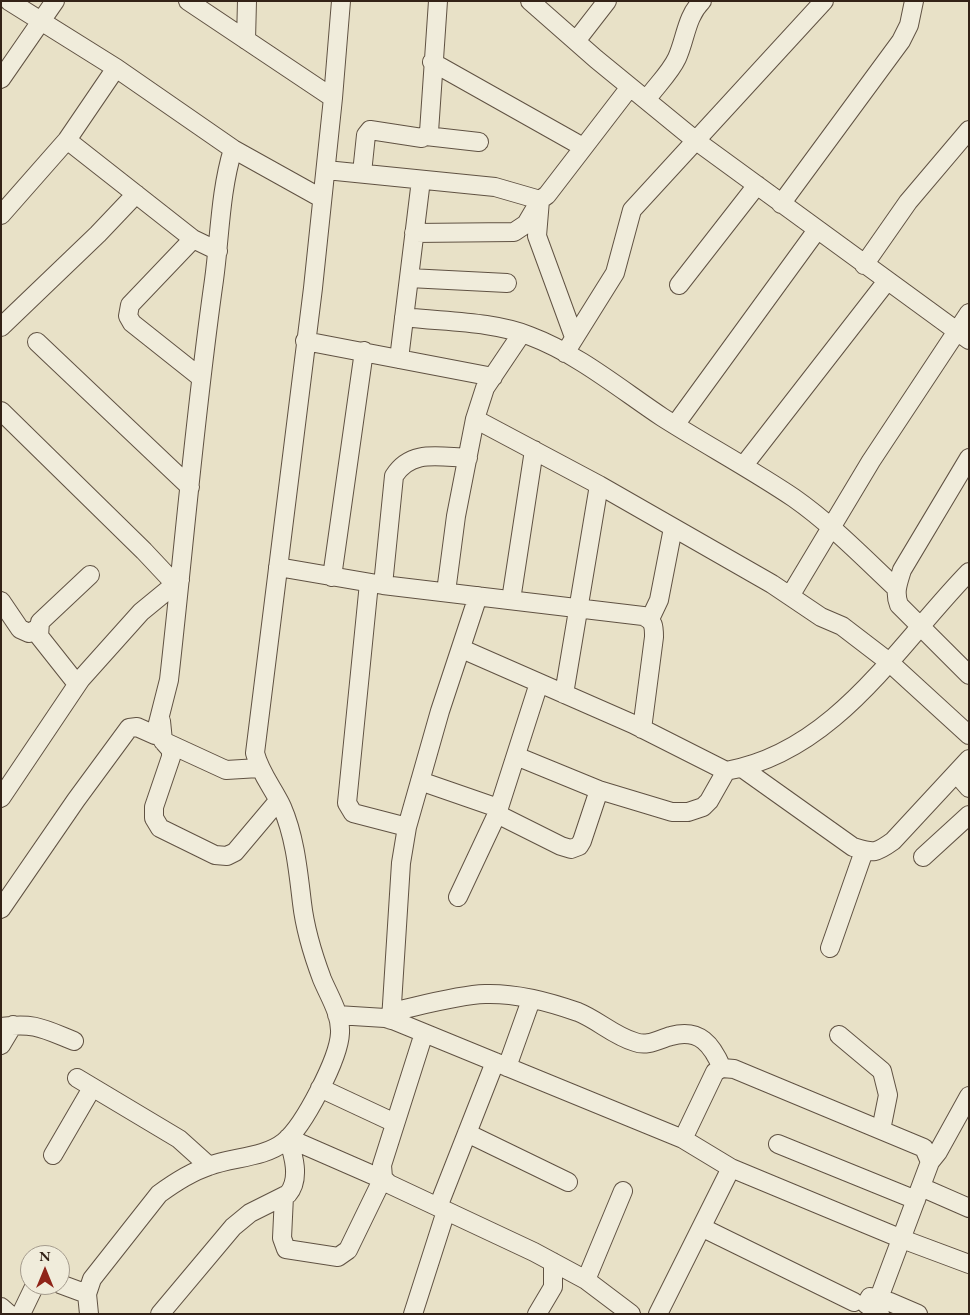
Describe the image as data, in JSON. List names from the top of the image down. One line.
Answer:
{"north":"top"}
